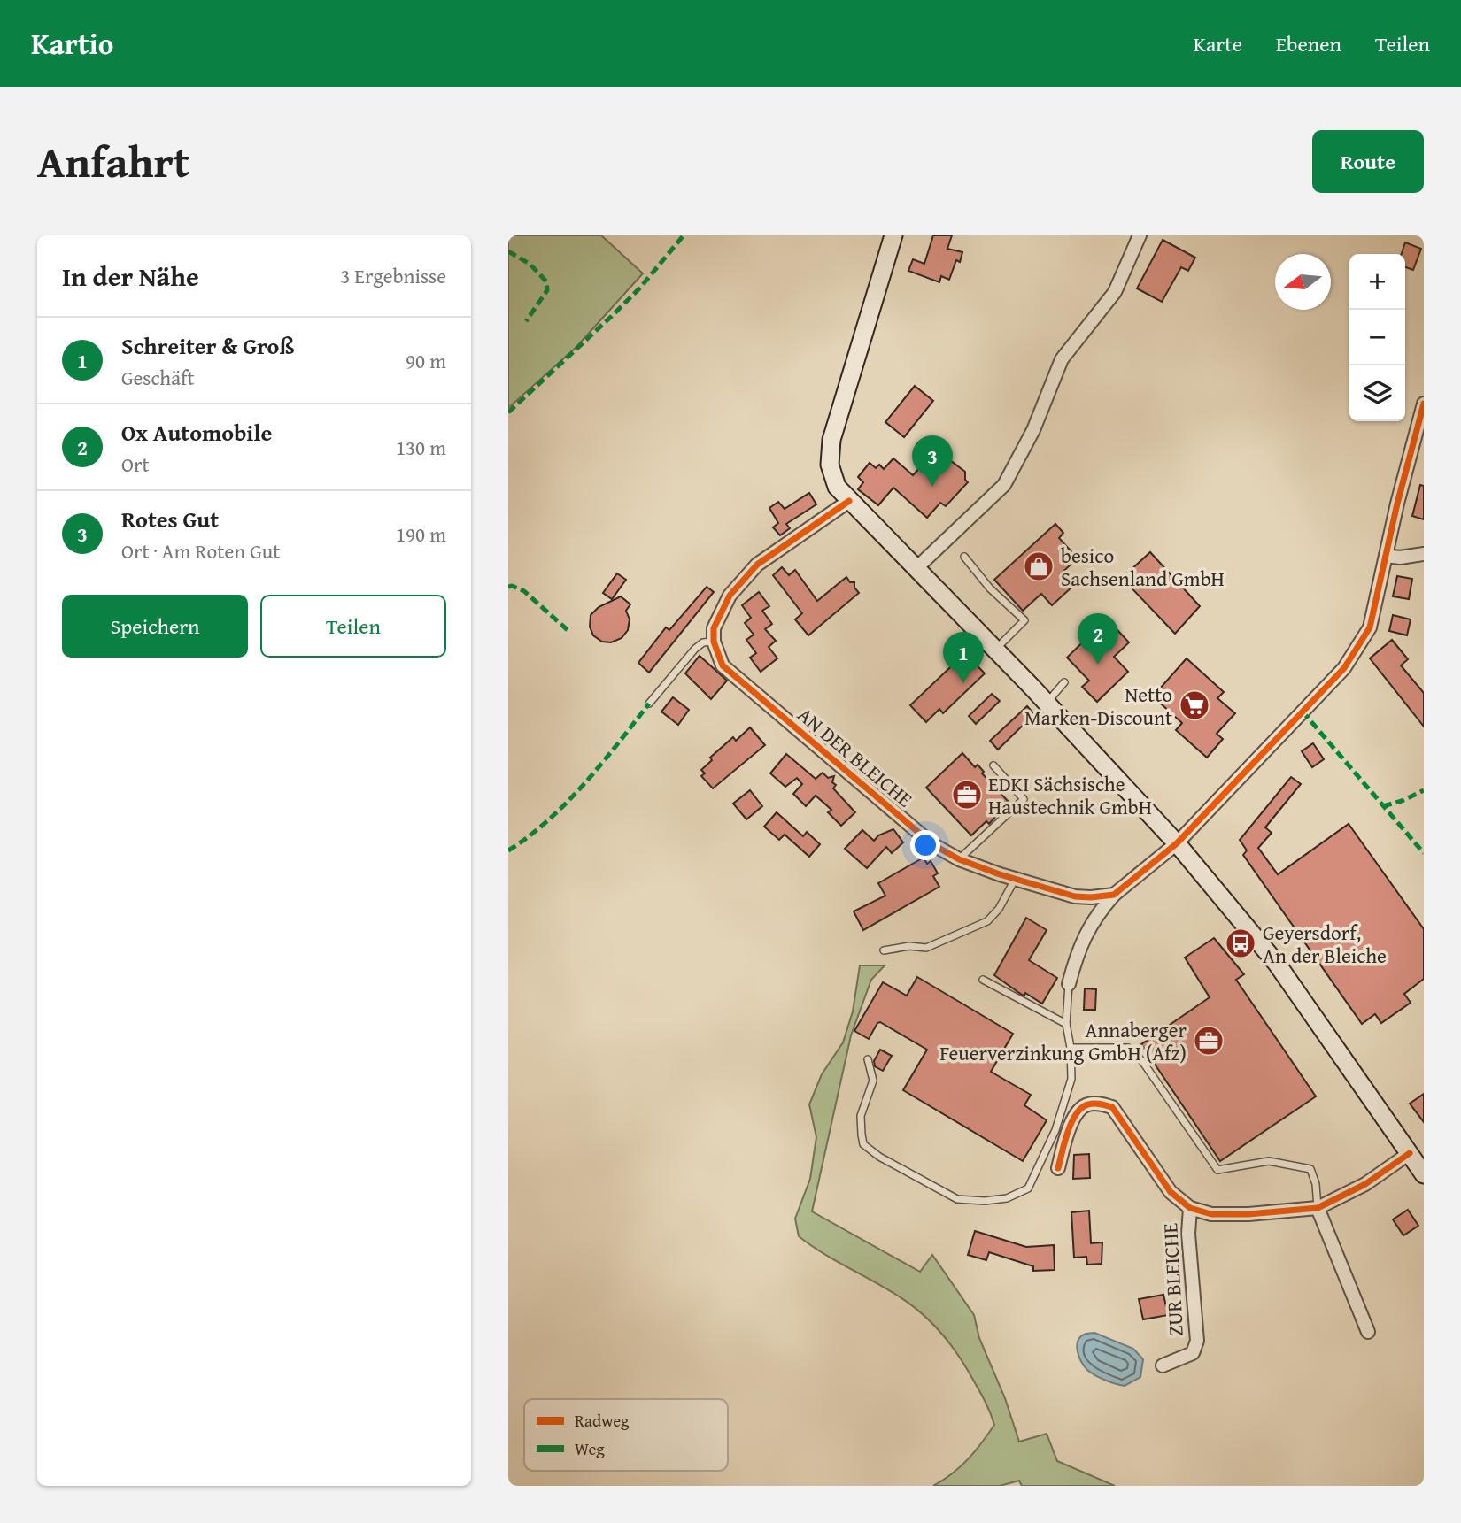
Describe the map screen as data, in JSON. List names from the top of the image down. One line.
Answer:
{"streets":{"street":["AN DER BLEICHE","ZUR BLEICHE"]},"places":{"shop":["besico Sachsenland GmbH"],"supermarket":["Netto Marken-Discount"],"office":["EDKI Sächsische Haustechnik GmbH","Annaberger Feuerverzinkung GmbH (Afz)"],"bus stop":["Geyersdorf, An der Bleiche"]},"legend":["Radweg","Weg"],"north":"left","page":{"header":"Kartio","nav":["Karte","Ebenen","Teilen"],"title":"Anfahrt","buttons":["Route",["Speichern","Teilen"]],"heading":["In der Nähe","3 Ergebnisse"],"map_buttons":["+","−"],"list":[{"mark":"1","name":"Schreiter & Groß","note":"Geschäft","value":"90 m"},{"mark":"2","name":"Ox Automobile","note":"Ort","value":"130 m"},{"mark":"3","name":"Rotes Gut","note":"Ort · Am Roten Gut","value":"190 m"}],"pins":["3","2","1"]}}
